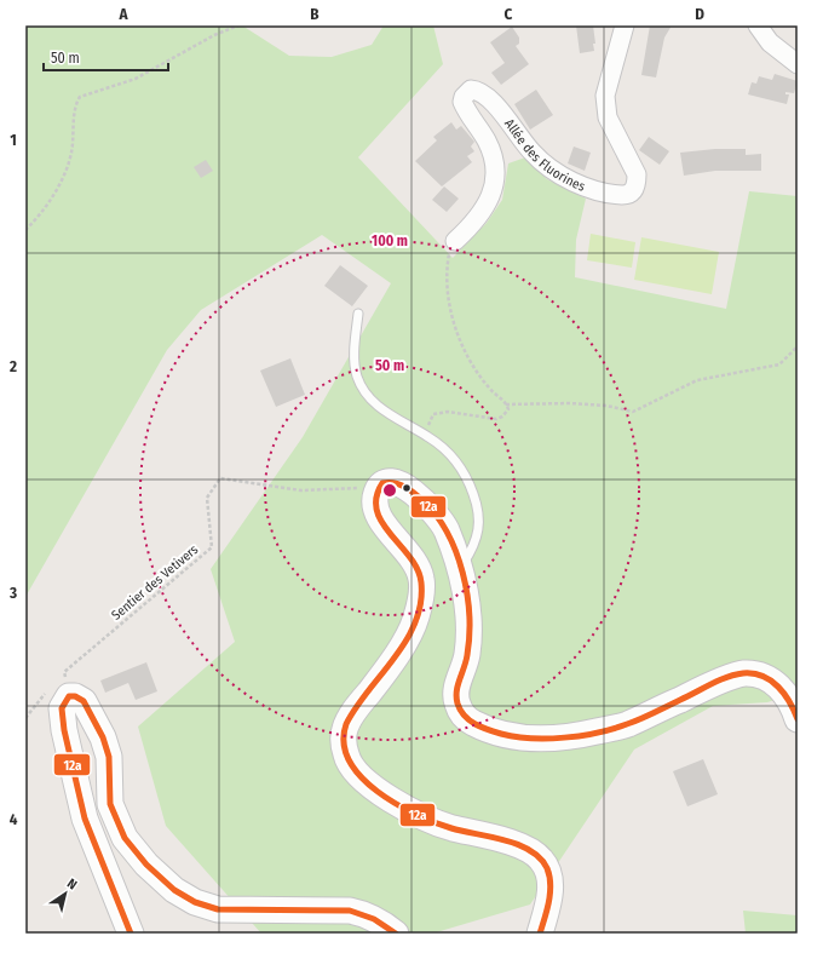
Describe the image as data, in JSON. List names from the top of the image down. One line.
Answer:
{"streets":{"street":["Allée des Fluorines"],"path":["Sentier des Vetivers"]},"lines":["transit line 12a"],"scale_bar":"50 m","north":"top right","grid":{"columns":["A","B","C","D"],"rows":["1","2","3","4"]},"rings":["100 m","50 m"]}
